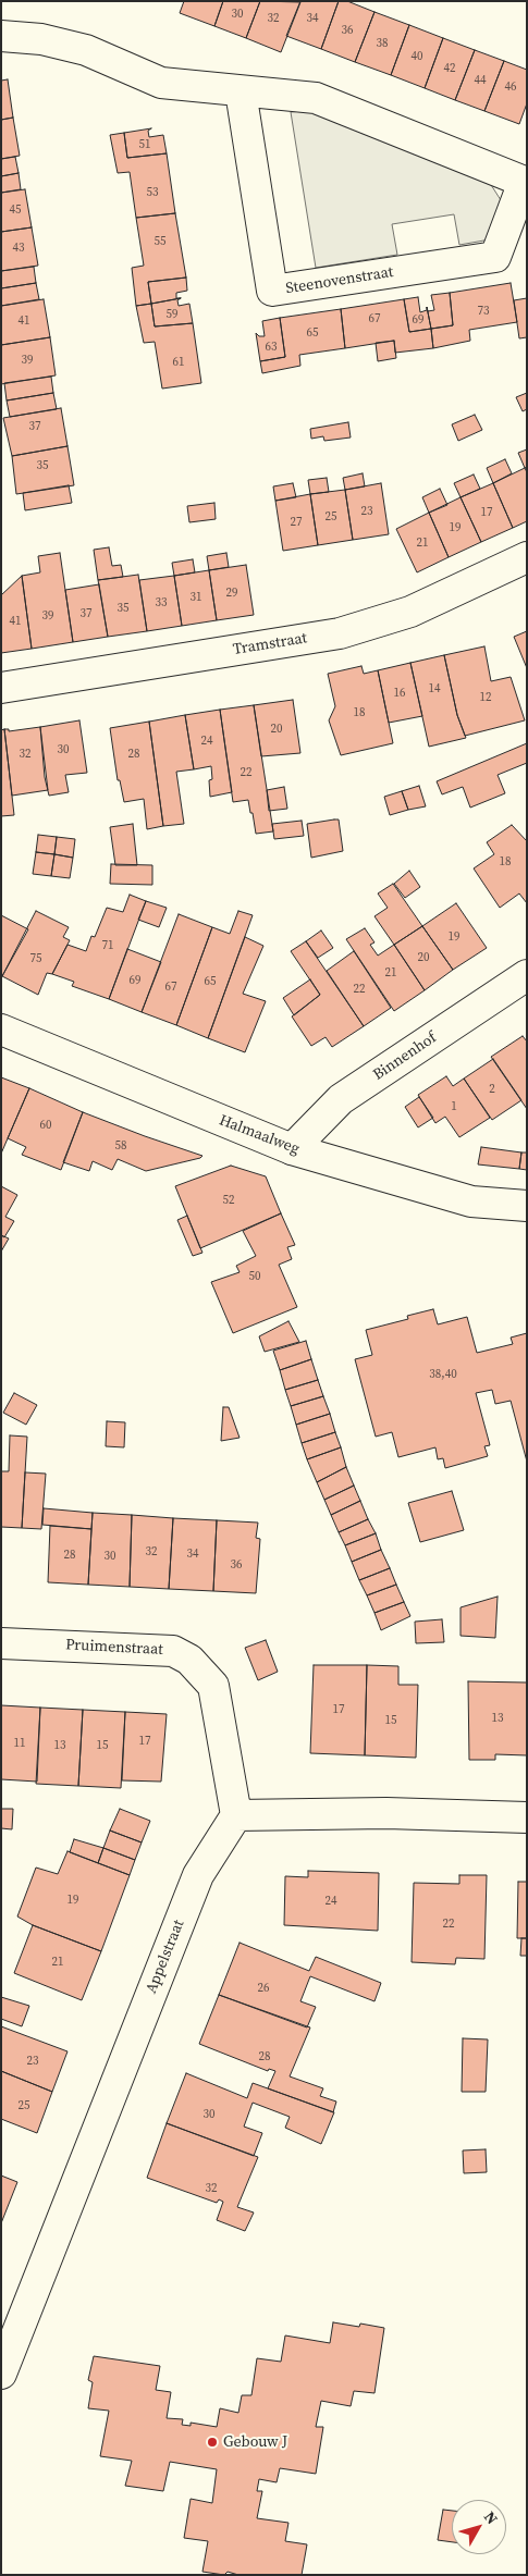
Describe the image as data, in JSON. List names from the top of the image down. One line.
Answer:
{"streets":{"street":["Steenovenstraat","Tramstraat","Binnenhof","Halmaalweg","Pruimenstraat","Appelstraat"]},"crossings":[["Binnenhof","Halmaalweg"],["Pruimenstraat","Appelstraat"]],"places":["Gebouw J"],"house_numbers":["30","32","34","36","38","40","42","44","46","51","53","45","55","43","73","59","67","69","41","65","63","39","61","37","35","23","17","25","27","19","21","29","31","33","35","37","39","41","14","16","12","18","20","24","30","32","28","22","18","19","71","20","75","21","69","65","67","22","2","1","60","58","52","50","38,40","32","34","28","30","36","17","13","15","17","11","13","15","19","24","22","21","26","28","23","25","30","32"],"north":"top right"}
